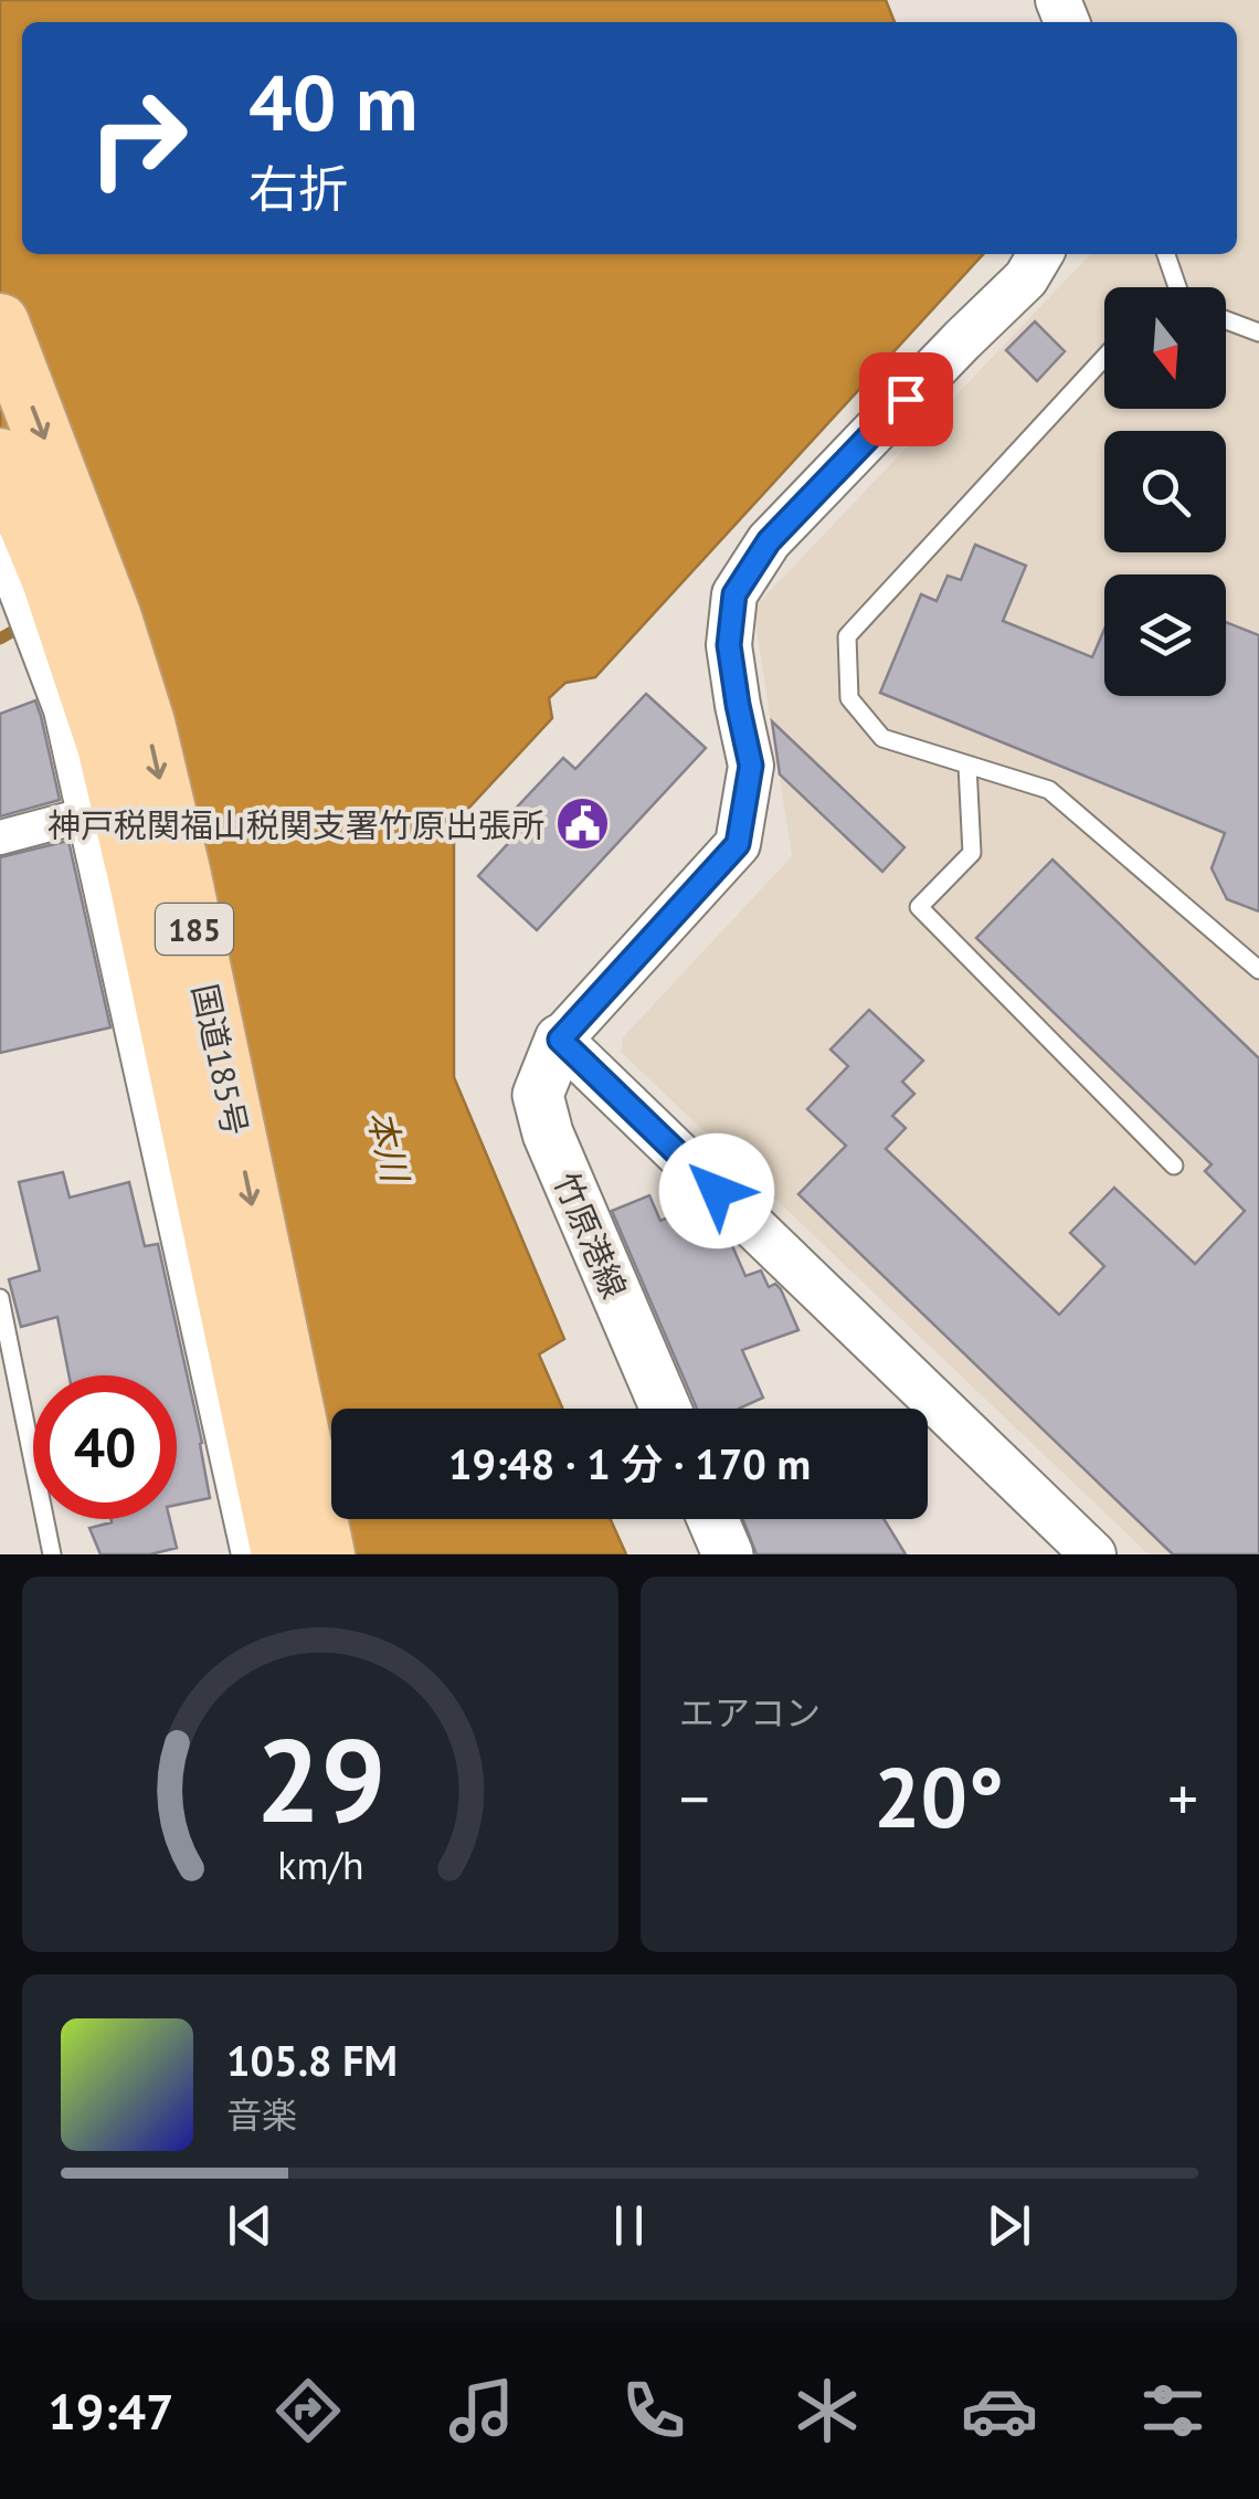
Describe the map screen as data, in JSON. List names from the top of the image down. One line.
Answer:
{"streets":{"highway":["185","国道185号"],"main road":["竹原港線"]},"water":["本川"],"places":{"public building":["神戸税関福山税関支署竹原出張所"]},"north":"bottom","page":{"turn":["40 m","右折"],"limit":"40","trip":"19:48 · 1 分 · 170 m","tile":"エアコン","heat":["−","20°","+"],"song":["105.8 FM","音楽"],"tabs":"19:47","gauge":["29","km/h"]}}
